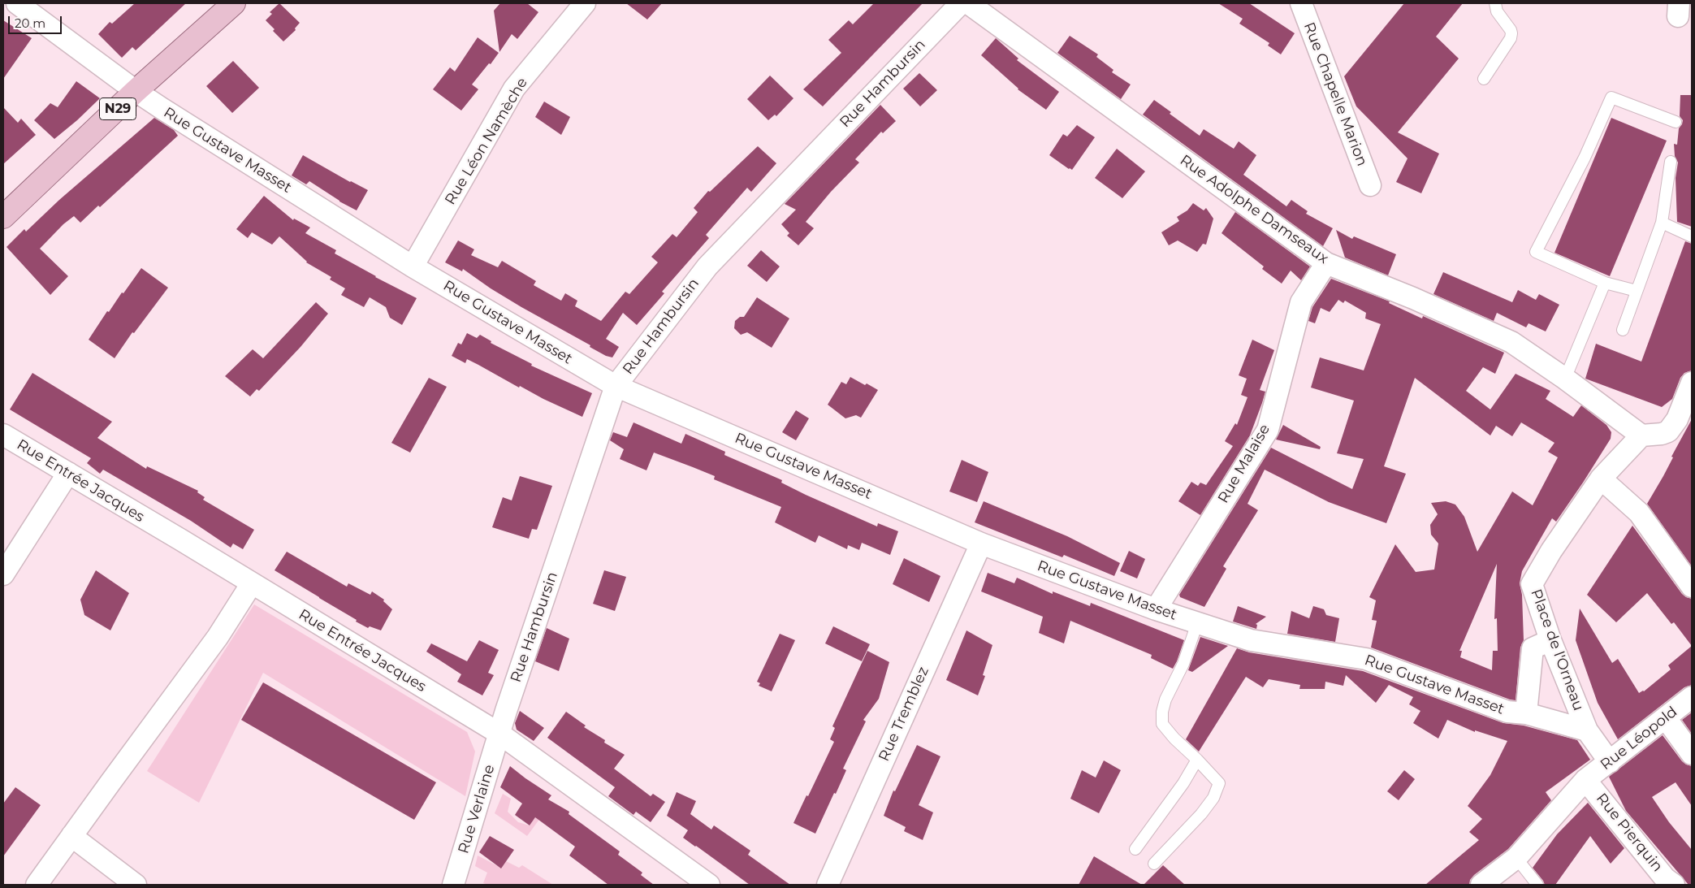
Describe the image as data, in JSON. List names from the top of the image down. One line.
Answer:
{"streets":{"main road":["N29"],"street":["Rue Hambursin","Rue Chapelle Marion","Rue Léon Namèche","Rue Gustave Masset","Rue Adolphe Damseaux","Rue Malaise","Rue Entrée Jacques","Place de l'Orneau","Rue Tremblez","Rue Léopold","Rue Verlaine","Rue Pierquin"]},"crossings":[["Rue Hambursin","Rue Gustave Masset"],["Rue Hambursin","Rue Entrée Jacques"],["Rue Hambursin","Rue Verlaine"],["N29","Rue Gustave Masset"],["Rue Léon Namèche","Rue Gustave Masset"],["Rue Gustave Masset","Rue Malaise"],["Rue Gustave Masset","Place de l'Orneau"],["Rue Gustave Masset","Rue Tremblez"],["Rue Adolphe Damseaux","Rue Malaise"],["Rue Adolphe Damseaux","Place de l'Orneau"],["Rue Entrée Jacques","Rue Verlaine"],["Place de l'Orneau","Rue Léopold"],["Rue Léopold","Rue Pierquin"]],"scale_bar":"20 m"}
